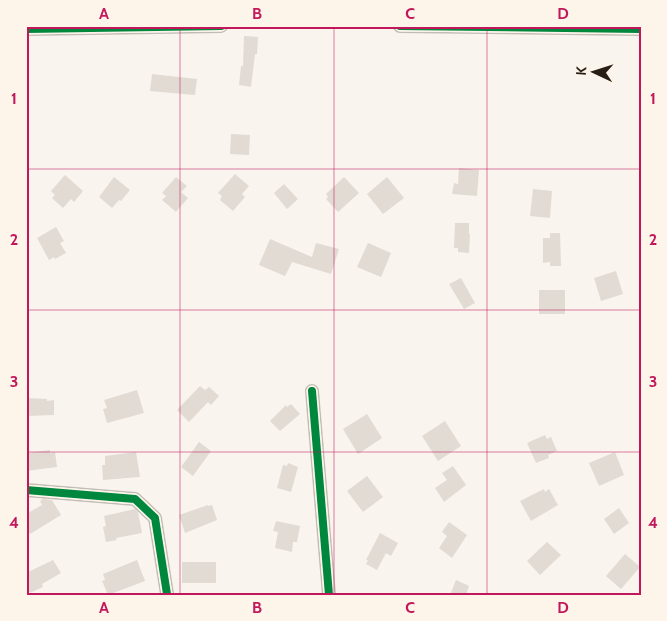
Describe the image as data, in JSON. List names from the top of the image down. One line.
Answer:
{"north":"left","grid":{"columns":["A","B","C","D"],"rows":["1","2","3","4"]}}
